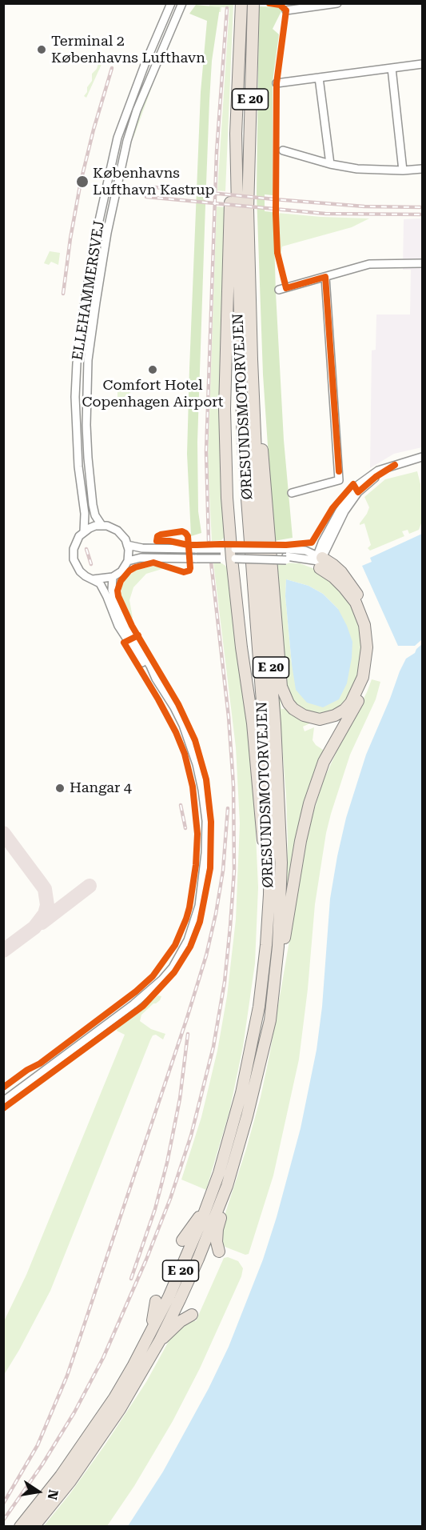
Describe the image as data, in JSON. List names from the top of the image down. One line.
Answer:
{"streets":{"highway":["E 20","ØRESUNDSMOTORVEJEN"],"street":["ELLEHAMMERSVEJ"]},"places":["Terminal 2 Københavns Lufthavn","Københavns Lufthavn Kastrup","Comfort Hotel Copenhagen Airport","Hangar 4"],"north":"right"}
